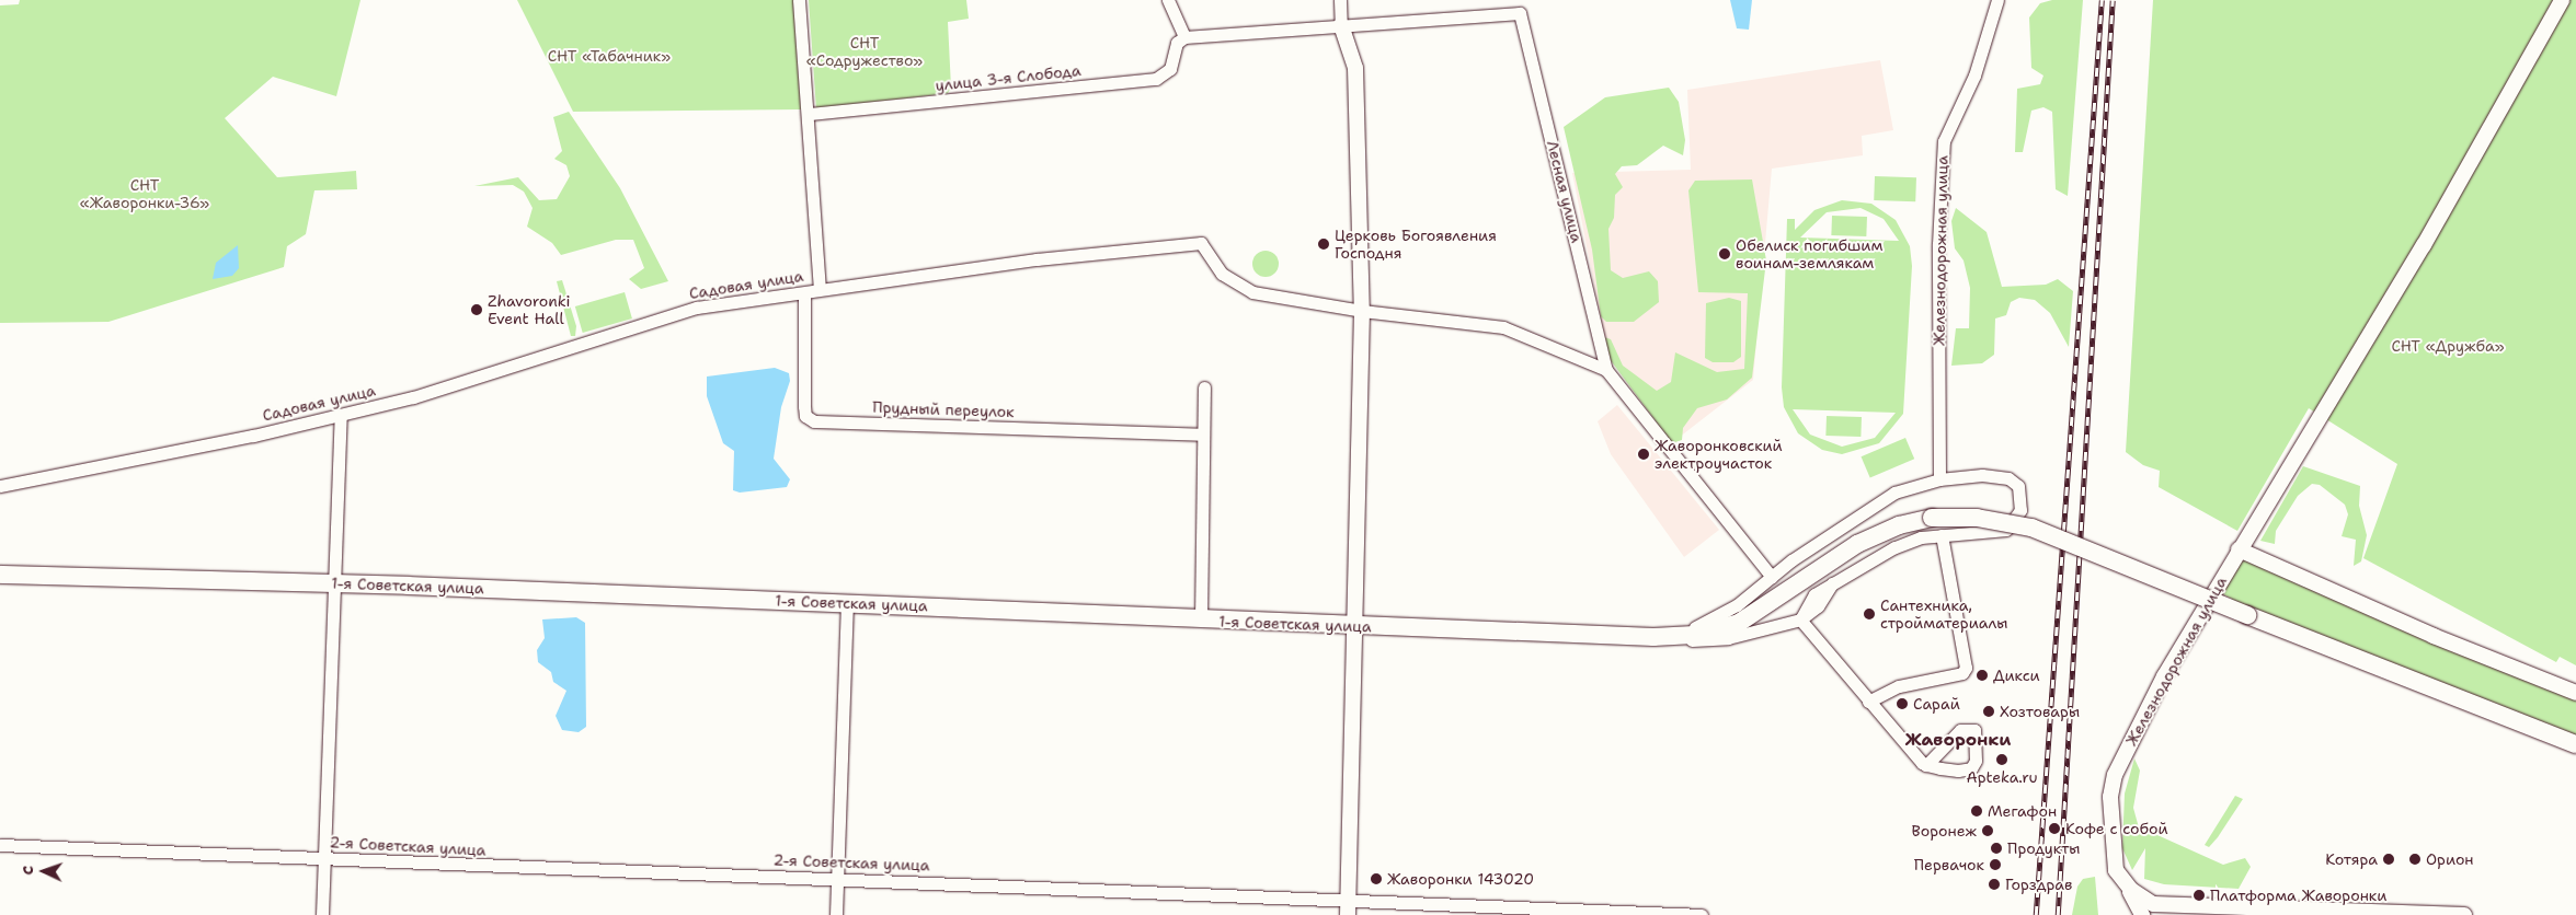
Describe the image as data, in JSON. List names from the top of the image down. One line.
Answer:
{"streets":{"main road":["1-я Советская улица"],"street":["улица 3-я Слобода","Лесная улица","Железнодорожная улица","Садовая улица","Прудный переулок","2-я Советская улица"]},"crossings":[["Лесная улица","Садовая улица"],["Садовая улица","Прудный переулок"]],"districts":["Жаворонки"],"parks":["СНТ «Содружество»","СНТ «Табачник»","СНТ «Жаворонки-36»","СНТ «Дружба»"],"places":["Церковь Богоявления Господня","Обелиск погибшим воинам-землякам","Zhavoronki Event Hall","Жаворонковский электроучасток","Сантехника, стройматериалы","Дикси","Сарай","Хозтовары","Apteka.ru","Мегафон","Кофе с собой","Воронеж","Продукты","Котяра","Орион","Первачок","Жаворонки 143020","Горздрав","Платформа Жаворонки"],"north":"left"}
